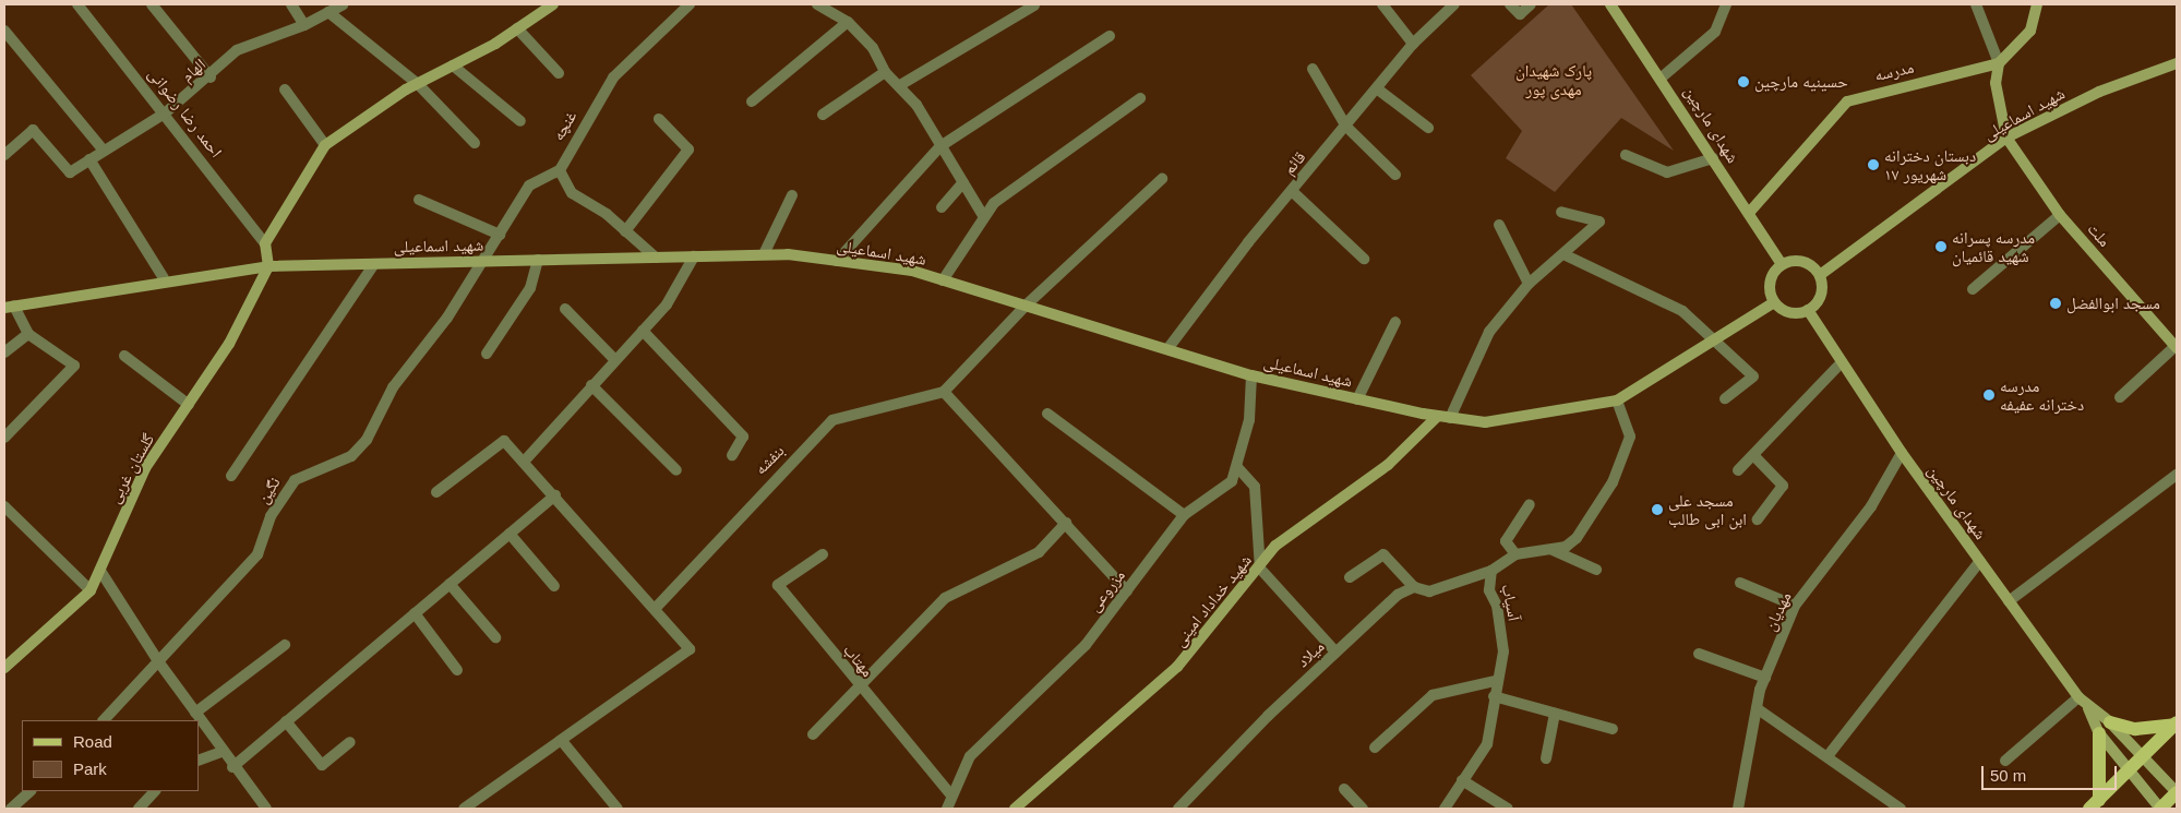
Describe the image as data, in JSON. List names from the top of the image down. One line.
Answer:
{"streets":{"street":["الهام","مدرسه","احمد رضا رضوانی","شهید اسماعیلی","شهدای مارچین","غنچه","قائم","ملت","بنفشه","گلستان غربی","نگین","مزروعی","شهید خداداد امینی","آسیاب","مهدیان","میلاد","مهتاب"]},"crossings":[["الهام","احمد رضا رضوانی"],["مدرسه","شهدای مارچین"],["شهید اسماعیلی","شهدای مارچین"],["شهید اسماعیلی","قائم"],["شهید اسماعیلی","ملت"],["شهید اسماعیلی","گلستان غربی"],["شهید اسماعیلی","نگین"],["شهید اسماعیلی","مزروعی"],["شهید اسماعیلی","شهید خداداد امینی"],["شهید اسماعیلی","آسیاب"],["شهدای مارچین","مهدیان"],["غنچه","نگین"],["مزروعی","مهتاب"]],"parks":["پارک شهیدان مهدی پور"],"places":["حسینیه مارچین","دبستان دخترانه ۱۷ شهریور","مدرسه پسرانه شهید قائمیان","مسجد ابوالفضل","مدرسه دخترانه عفیفه","مسجد علی ابن ابی طالب"],"legend":["Road","Park"],"scale_bar":"50 m"}
